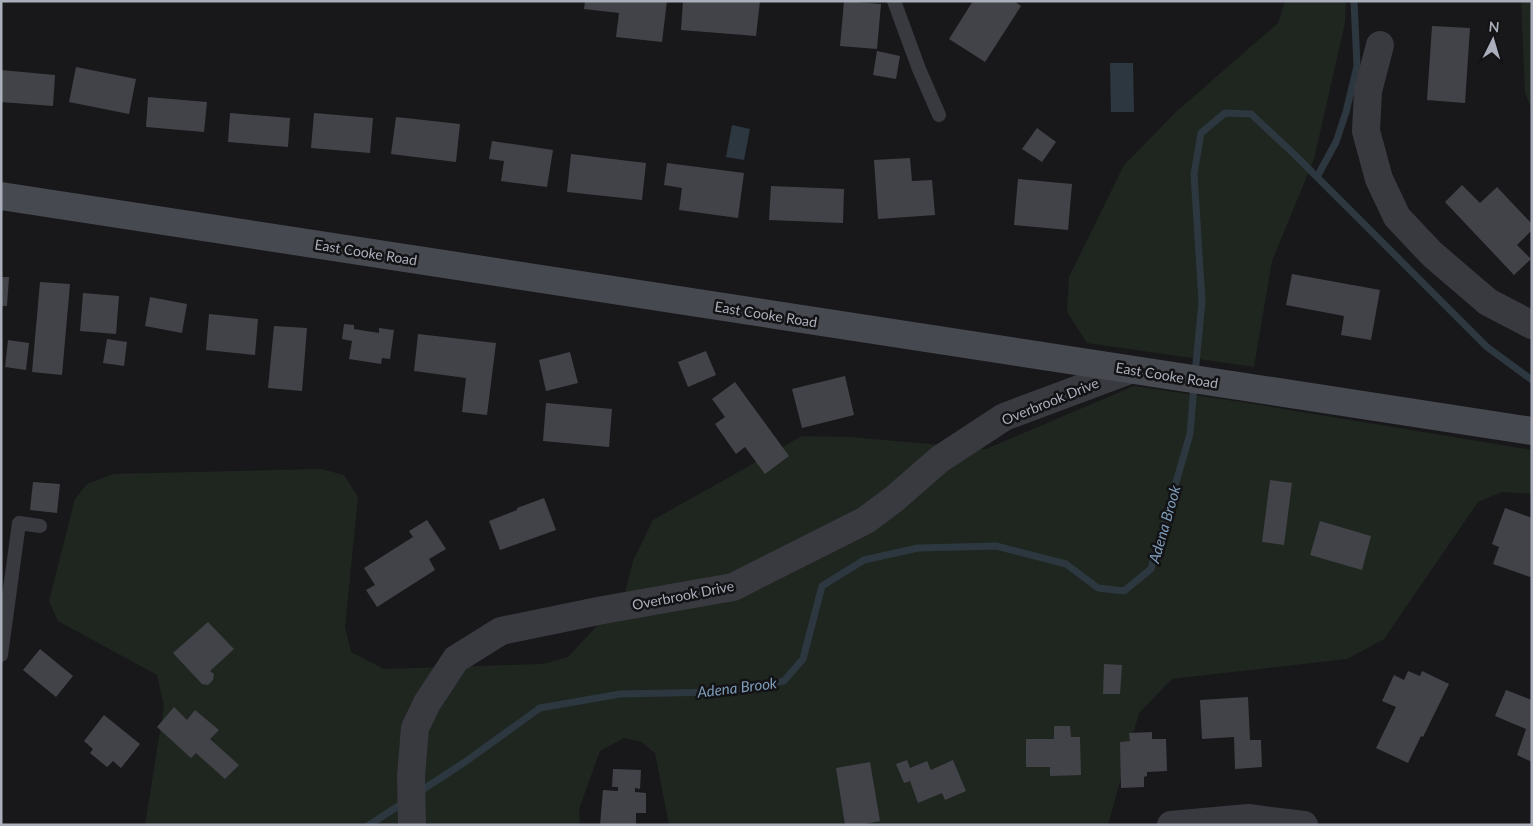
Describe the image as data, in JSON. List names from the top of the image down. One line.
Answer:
{"streets":{"main road":["East Cooke Road"],"street":["Overbrook Drive"]},"crossings":[["East Cooke Road","Overbrook Drive"]],"water":["Adena Brook"],"north":"top"}
